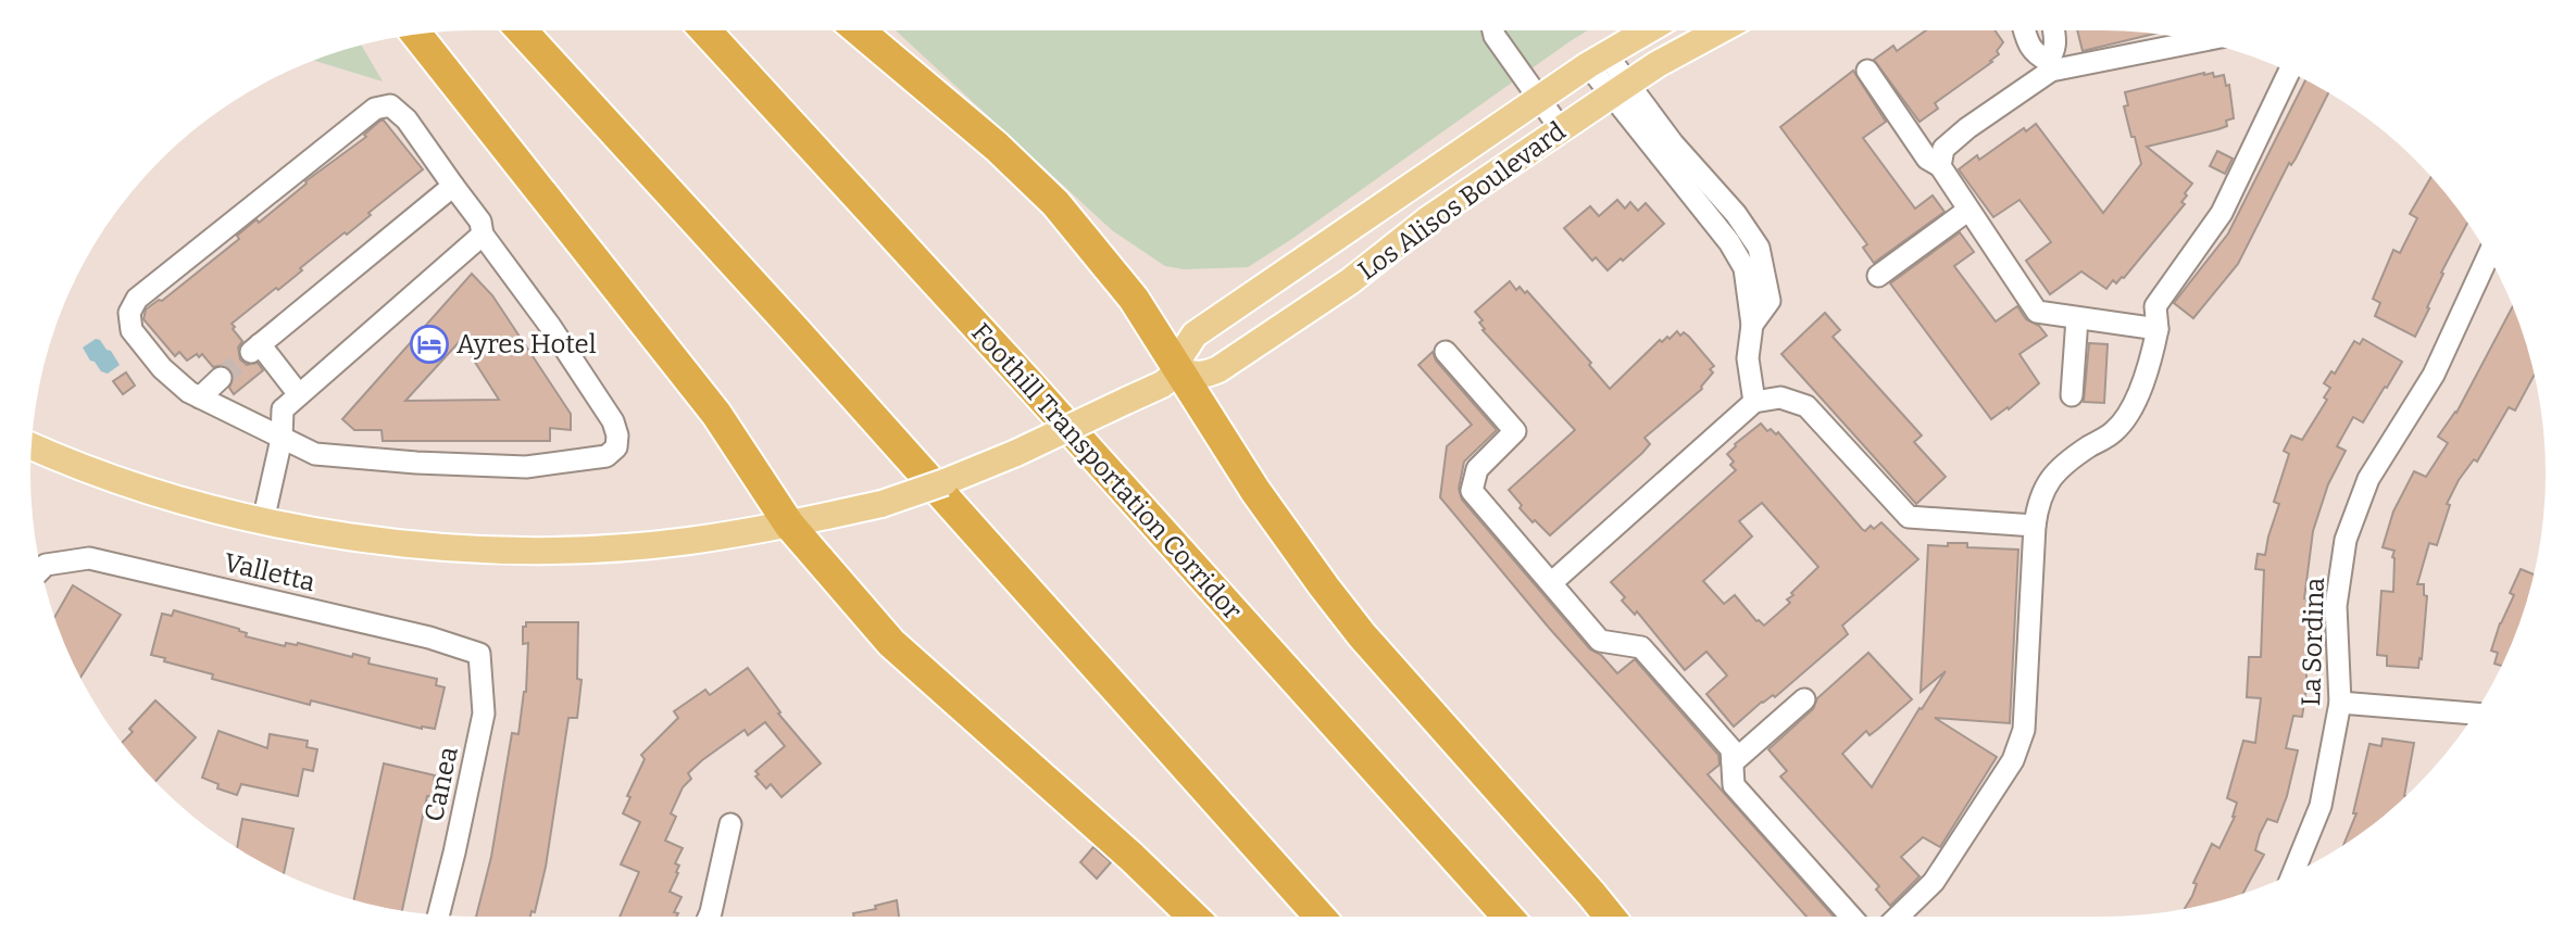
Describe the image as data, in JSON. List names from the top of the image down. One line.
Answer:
{"streets":{"highway":["Foothill Transportation Corridor"],"main road":["Los Alisos Boulevard"],"street":["Valletta","La Sordina","Canea"]},"crossings":[["Valletta","Canea"]],"places":{"hotel":["Ayres Hotel"]}}
